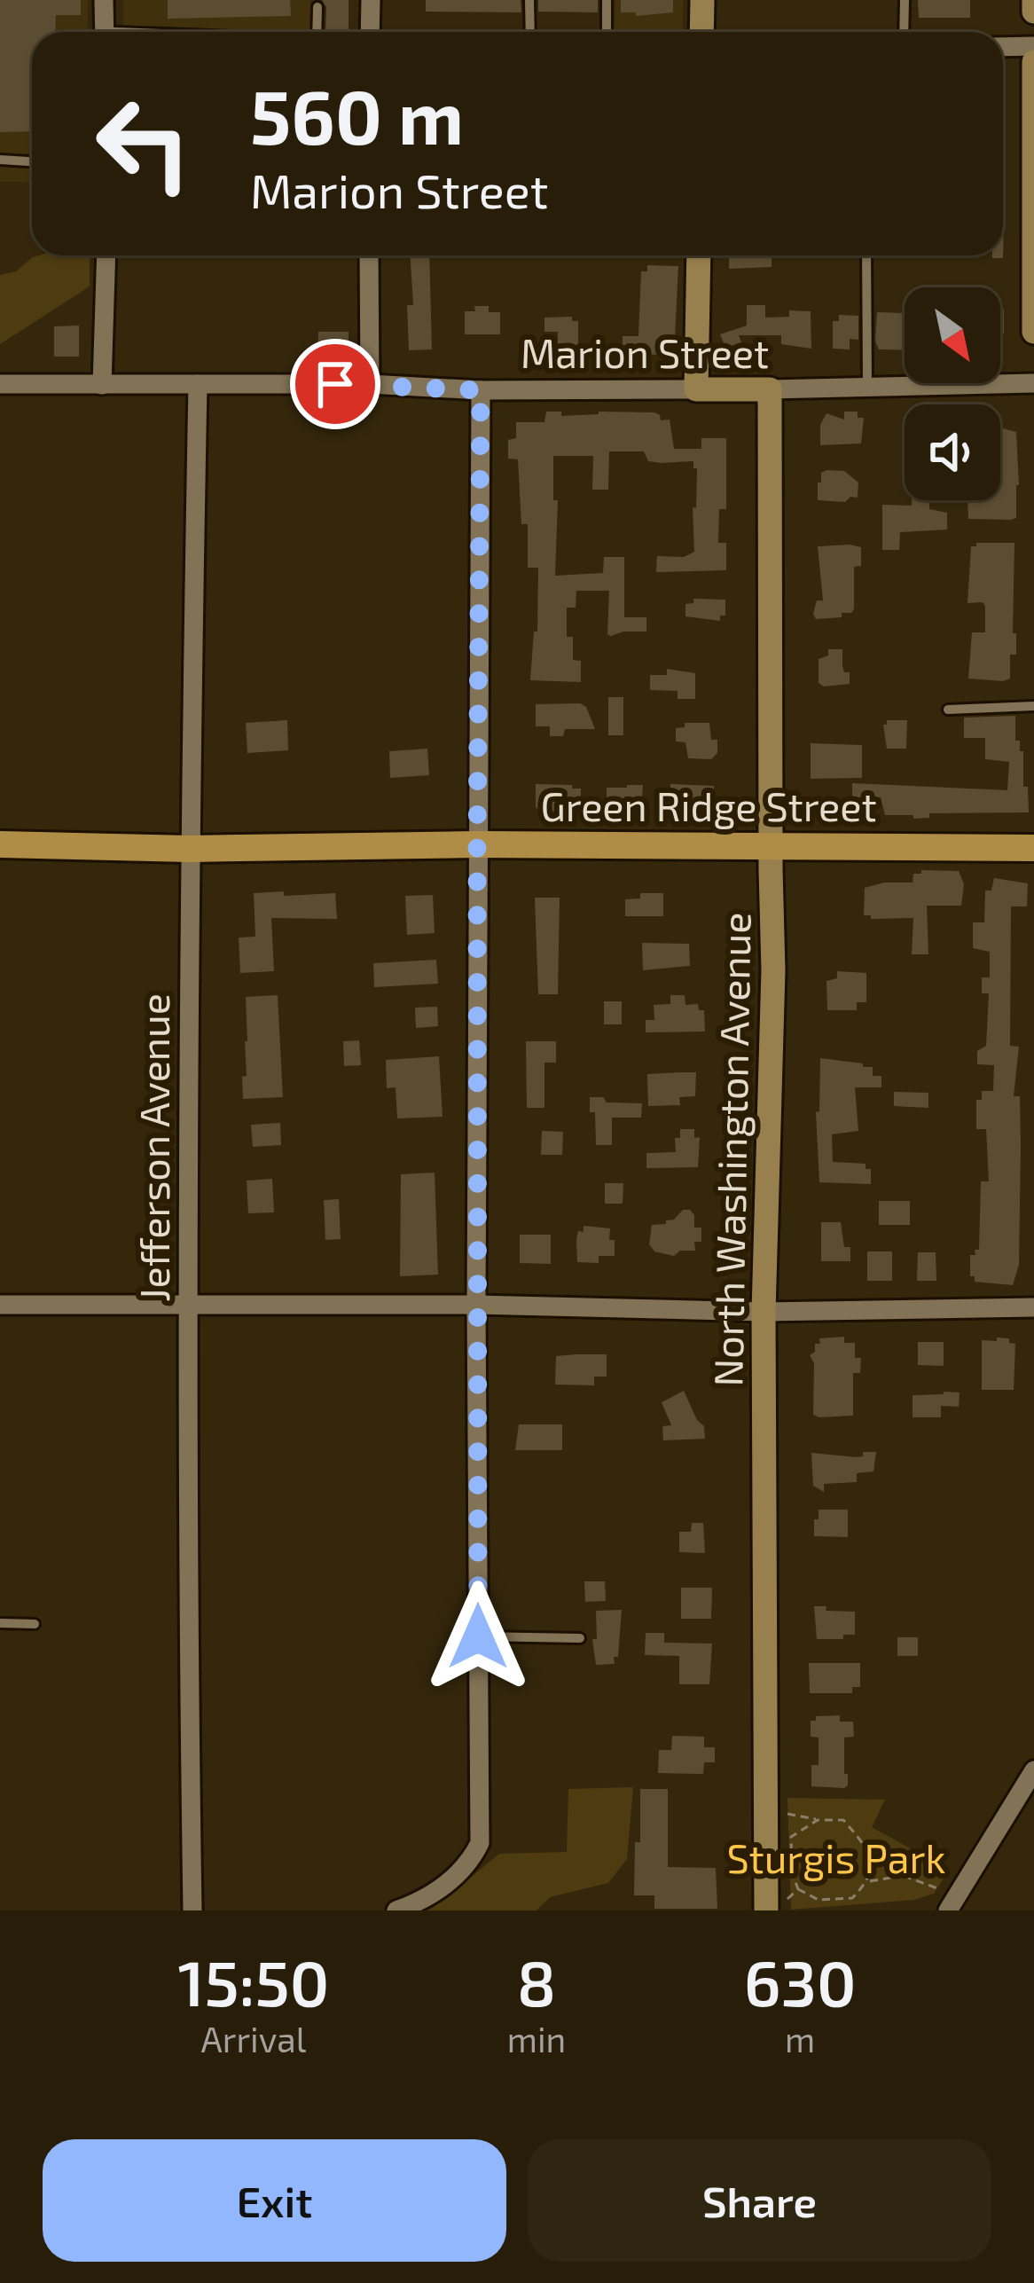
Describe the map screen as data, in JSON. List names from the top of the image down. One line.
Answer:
{"streets":{"main road":["Green Ridge Street"],"street":["Marion Street","Jefferson Avenue","North Washington Avenue"]},"crossings":[["Marion Street","Jefferson Avenue"],["Marion Street","North Washington Avenue"],["Green Ridge Street","Jefferson Avenue"],["Green Ridge Street","North Washington Avenue"]],"parks":["Sturgis Park"],"north":"bottom right","page":{"turn":["560 m","Marion Street"],"eta":["15:50","Arrival","8","min","630","m"],"buttons":["Exit","Share"]}}
